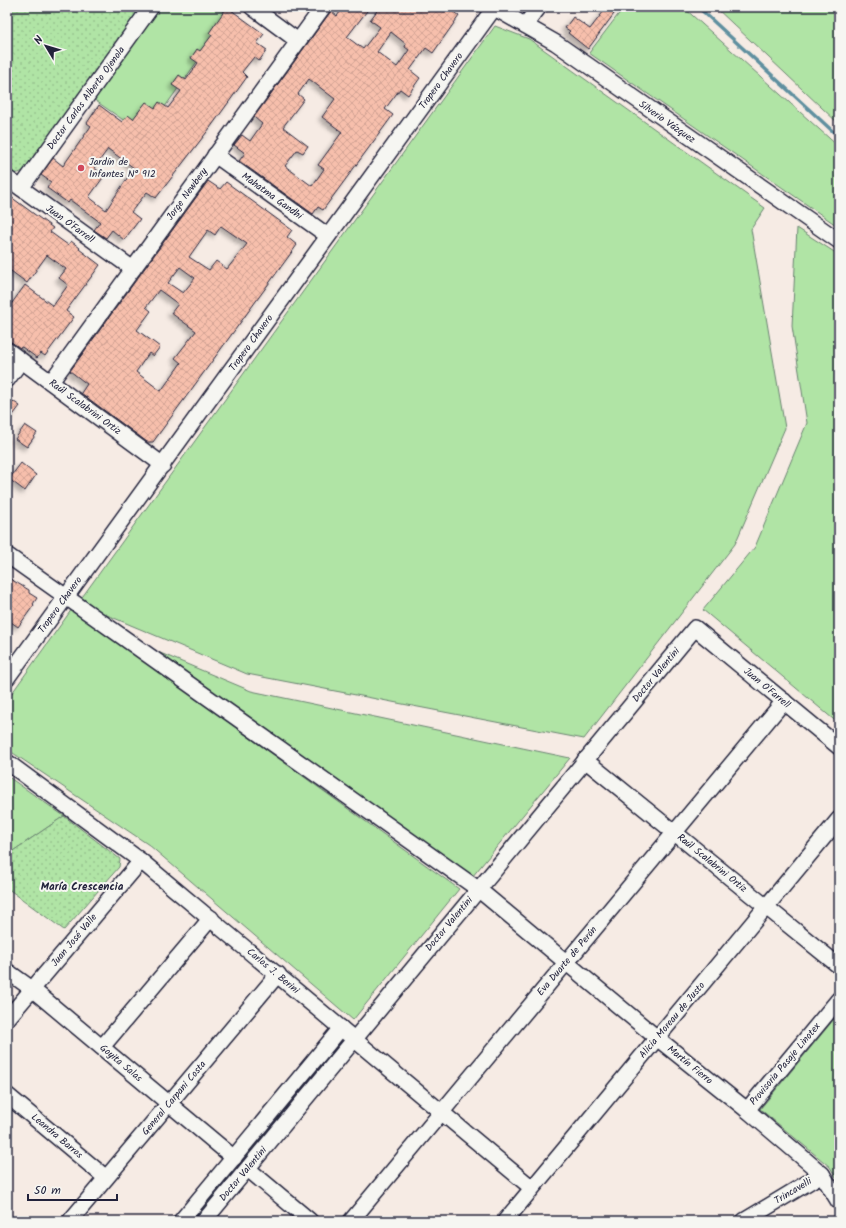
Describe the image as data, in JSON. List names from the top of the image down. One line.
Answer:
{"streets":{"street":["Tropero Chavero","Doctor Carlos Alberto Ojenola","Silverio Vázquez","Jorge Newbery","Mahatma Gandhi","Juan O'Farrell","Raúl Scalabrini Ortiz","Doctor Valentini","Juan José Valle","Eva Duarte de Perón","Carlos J. Berini","Alicia Moreau de Justo","Goyita Salas","Provisoria Pasaje Linotex","Martín Fierro","General Carpani Costa","Leandra Barros","Trincavelli"]},"crossings":[["Tropero Chavero","Silverio Vázquez"],["Tropero Chavero","Mahatma Gandhi"],["Tropero Chavero","Raúl Scalabrini Ortiz"],["Tropero Chavero","Martín Fierro"],["Doctor Carlos Alberto Ojenola","Juan O'Farrell"],["Jorge Newbery","Mahatma Gandhi"],["Jorge Newbery","Juan O'Farrell"],["Jorge Newbery","Raúl Scalabrini Ortiz"],["Juan O'Farrell","Doctor Valentini"],["Juan O'Farrell","Eva Duarte de Perón"],["Raúl Scalabrini Ortiz","Doctor Valentini"],["Raúl Scalabrini Ortiz","Eva Duarte de Perón"],["Raúl Scalabrini Ortiz","Alicia Moreau de Justo"],["Doctor Valentini","Carlos J. Berini"],["Doctor Valentini","Goyita Salas"],["Doctor Valentini","Martín Fierro"],["Juan José Valle","Carlos J. Berini"],["Juan José Valle","Goyita Salas"],["Eva Duarte de Perón","Carlos J. Berini"],["Eva Duarte de Perón","Martín Fierro"],["Carlos J. Berini","Alicia Moreau de Justo"],["Carlos J. Berini","General Carpani Costa"],["Alicia Moreau de Justo","Martín Fierro"],["Goyita Salas","General Carpani Costa"],["Provisoria Pasaje Linotex","Martín Fierro"],["Martín Fierro","Trincavelli"],["General Carpani Costa","Leandra Barros"]],"districts":["María Crescencia"],"places":["Jardín de Infantes N° 912"],"scale_bar":"50 m","north":"top left"}
